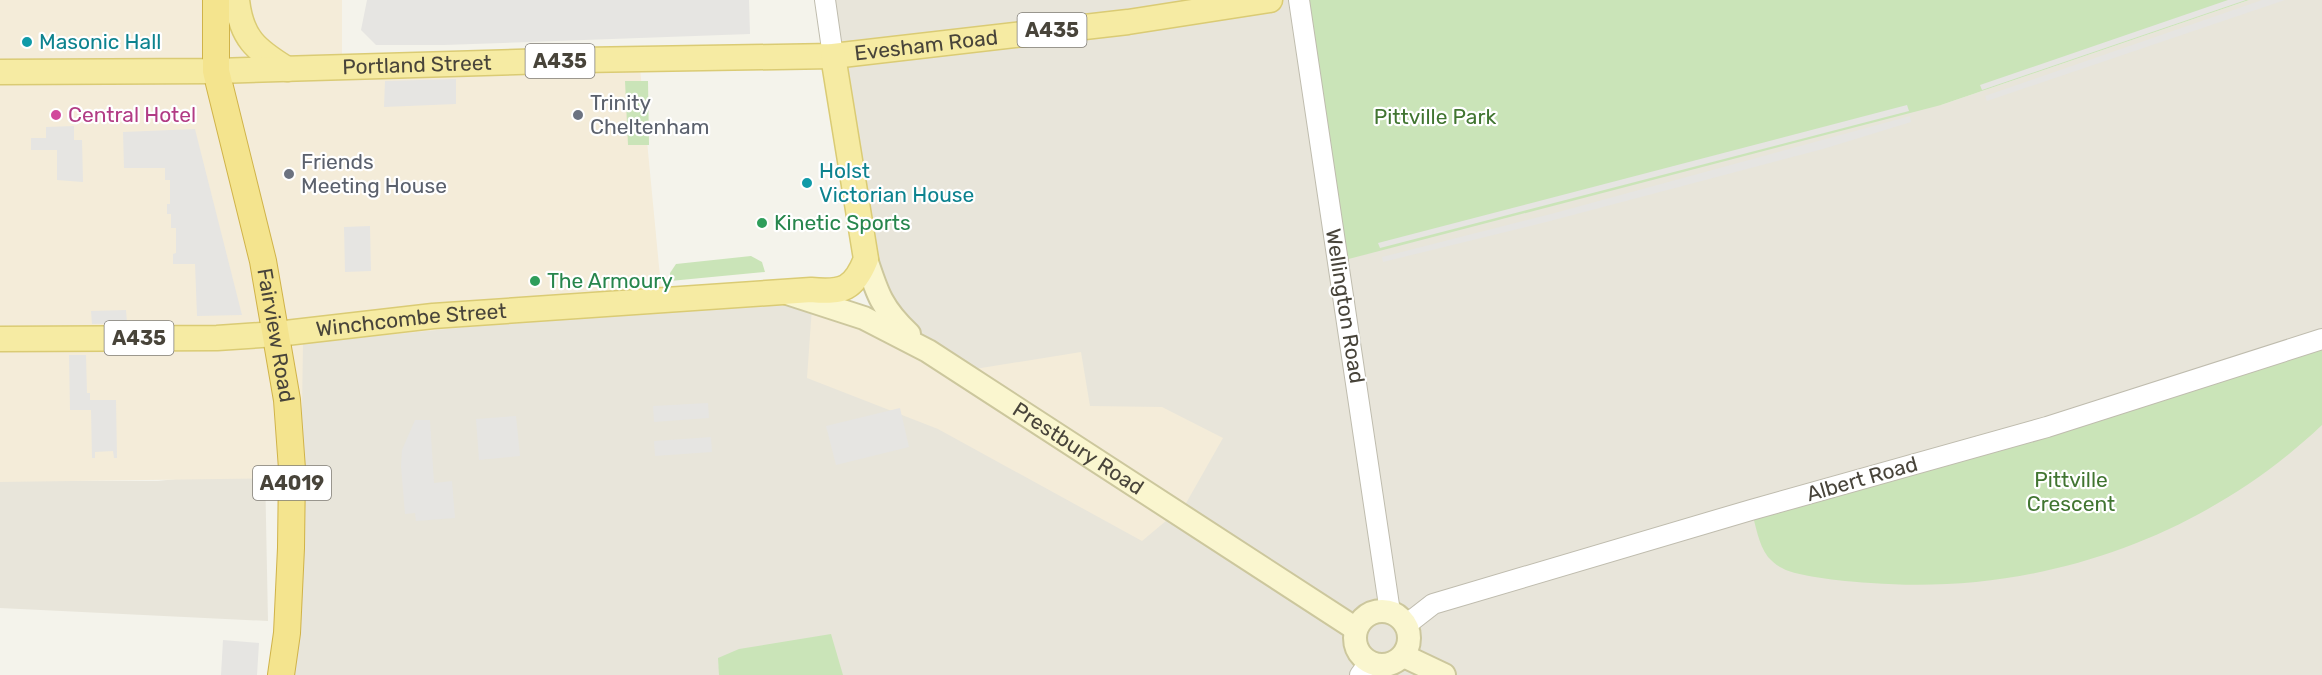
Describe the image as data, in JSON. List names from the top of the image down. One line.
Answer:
{"streets":{"highway":["Fairview Road","A4019"],"main road":["A435","Evesham Road","Portland Street","Winchcombe Street","Prestbury Road"],"street":["Wellington Road","Albert Road"]},"crossings":[["A435","Winchcombe Street"],["A435","Prestbury Road"],["Evesham Road","Portland Street"],["Portland Street","Fairview Road"],["Wellington Road","Prestbury Road"],["Wellington Road","Albert Road"],["Winchcombe Street","Fairview Road"],["Winchcombe Street","Prestbury Road"],["Prestbury Road","Albert Road"]],"parks":["Pittville Park","Pittville Crescent"],"places":["Masonic Hall","Central Hotel","Trinity Cheltenham","Friends Meeting House","Holst Victorian House","Kinetic Sports","The Armoury"]}
